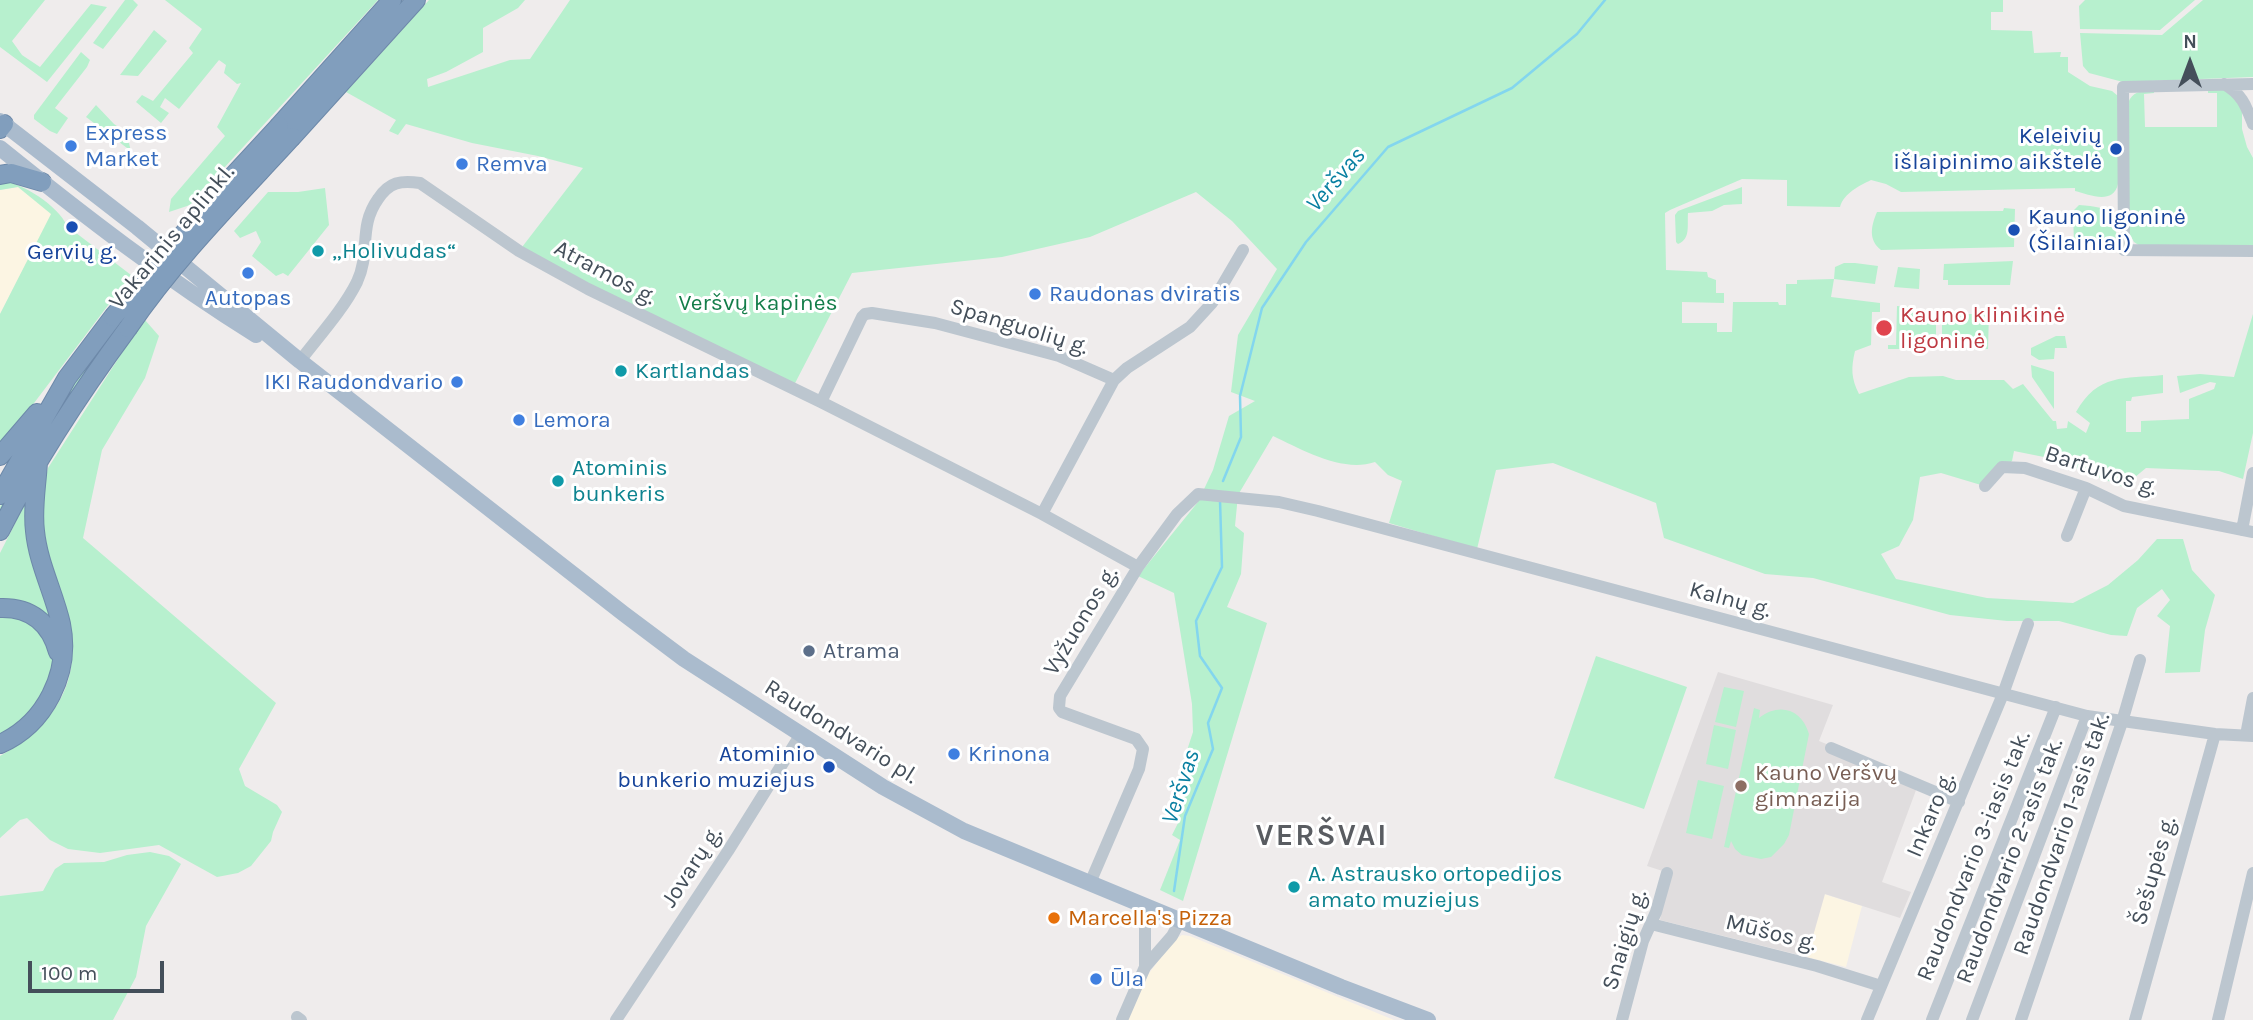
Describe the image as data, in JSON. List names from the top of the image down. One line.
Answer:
{"streets":{"highway":["Vakarinis aplinkl."],"main road":["Raudondvario pl."],"street":["Atramos g.","Spanguolių g.","Bartuvos g.","Kalnų g.","Vyžuonos g.","Inkaro g.","Raudondvario 1-asis tak.","Raudondvario 3-iasis tak.","Raudondvario 2-asis tak.","Jovarų g.","Šešupės g.","Mūšos g.","Snaigių g."]},"crossings":[["Atramos g.","Spanguolių g."],["Atramos g.","Kalnų g."],["Atramos g.","Vyžuonos g."],["Atramos g.","Raudondvario pl."],["Kalnų g.","Vyžuonos g."],["Kalnų g.","Inkaro g."],["Kalnų g.","Raudondvario 1-asis tak."],["Kalnų g.","Raudondvario 3-iasis tak."],["Kalnų g.","Raudondvario 2-asis tak."],["Kalnų g.","Šešupės g."],["Vyžuonos g.","Raudondvario pl."],["Raudondvario pl.","Jovarų g."],["Inkaro g.","Mūšos g."],["Mūšos g.","Snaigių g."]],"districts":["VERŠVAI"],"water":["Veršvas"],"parks":["Veršvų kapinės"],"places":["Express Market","Keleivių išlaipinimo aikštelė","Remva","Gervių g.","Kauno ligoninė (Šilainiai)","„Holivudas“","Autopas","Raudonas dviratis","Kauno klinikinė ligoninė","Kartlandas","IKI Raudondvario","Lemora","Atominis bunkeris","Atrama","Krinona","Atominio bunkerio muziejus","Kauno Veršvų gimnazija","A. Astrausko ortopedijos amato muziejus","Marcella's Pizza","Ūla"],"scale_bar":"100 m","north":"top"}
